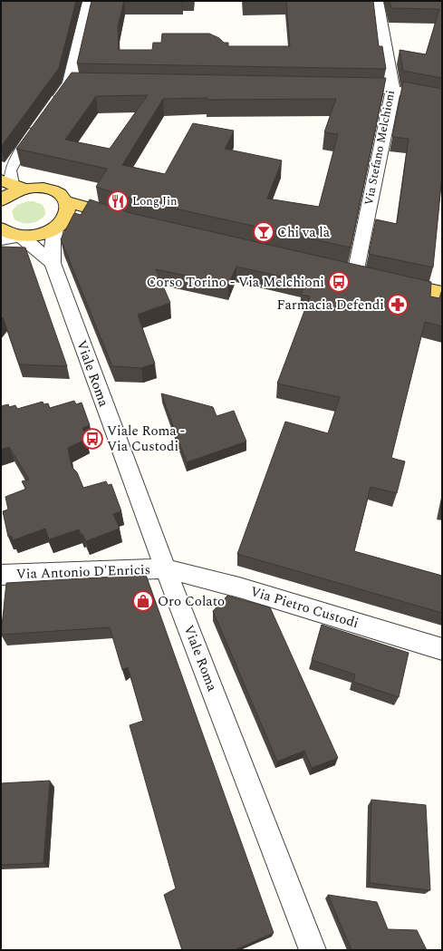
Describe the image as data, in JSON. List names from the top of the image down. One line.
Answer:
{"streets":{"street":["Via Stefano Melchioni","Viale Roma","Via Antonio D'Enricis","Via Pietro Custodi"]},"crossings":[["Viale Roma","Via Antonio D'Enricis"],["Viale Roma","Via Pietro Custodi"],["Via Antonio D'Enricis","Via Pietro Custodi"]],"places":{"restaurant":["Long Jin"],"bar":["Chi va là"],"bus stop":["Corso Torino - Via Melchioni","Viale Roma - Via Custodi"],"pharmacy":["Farmacia Defendi"],"shop":["Oro Colato"]}}
